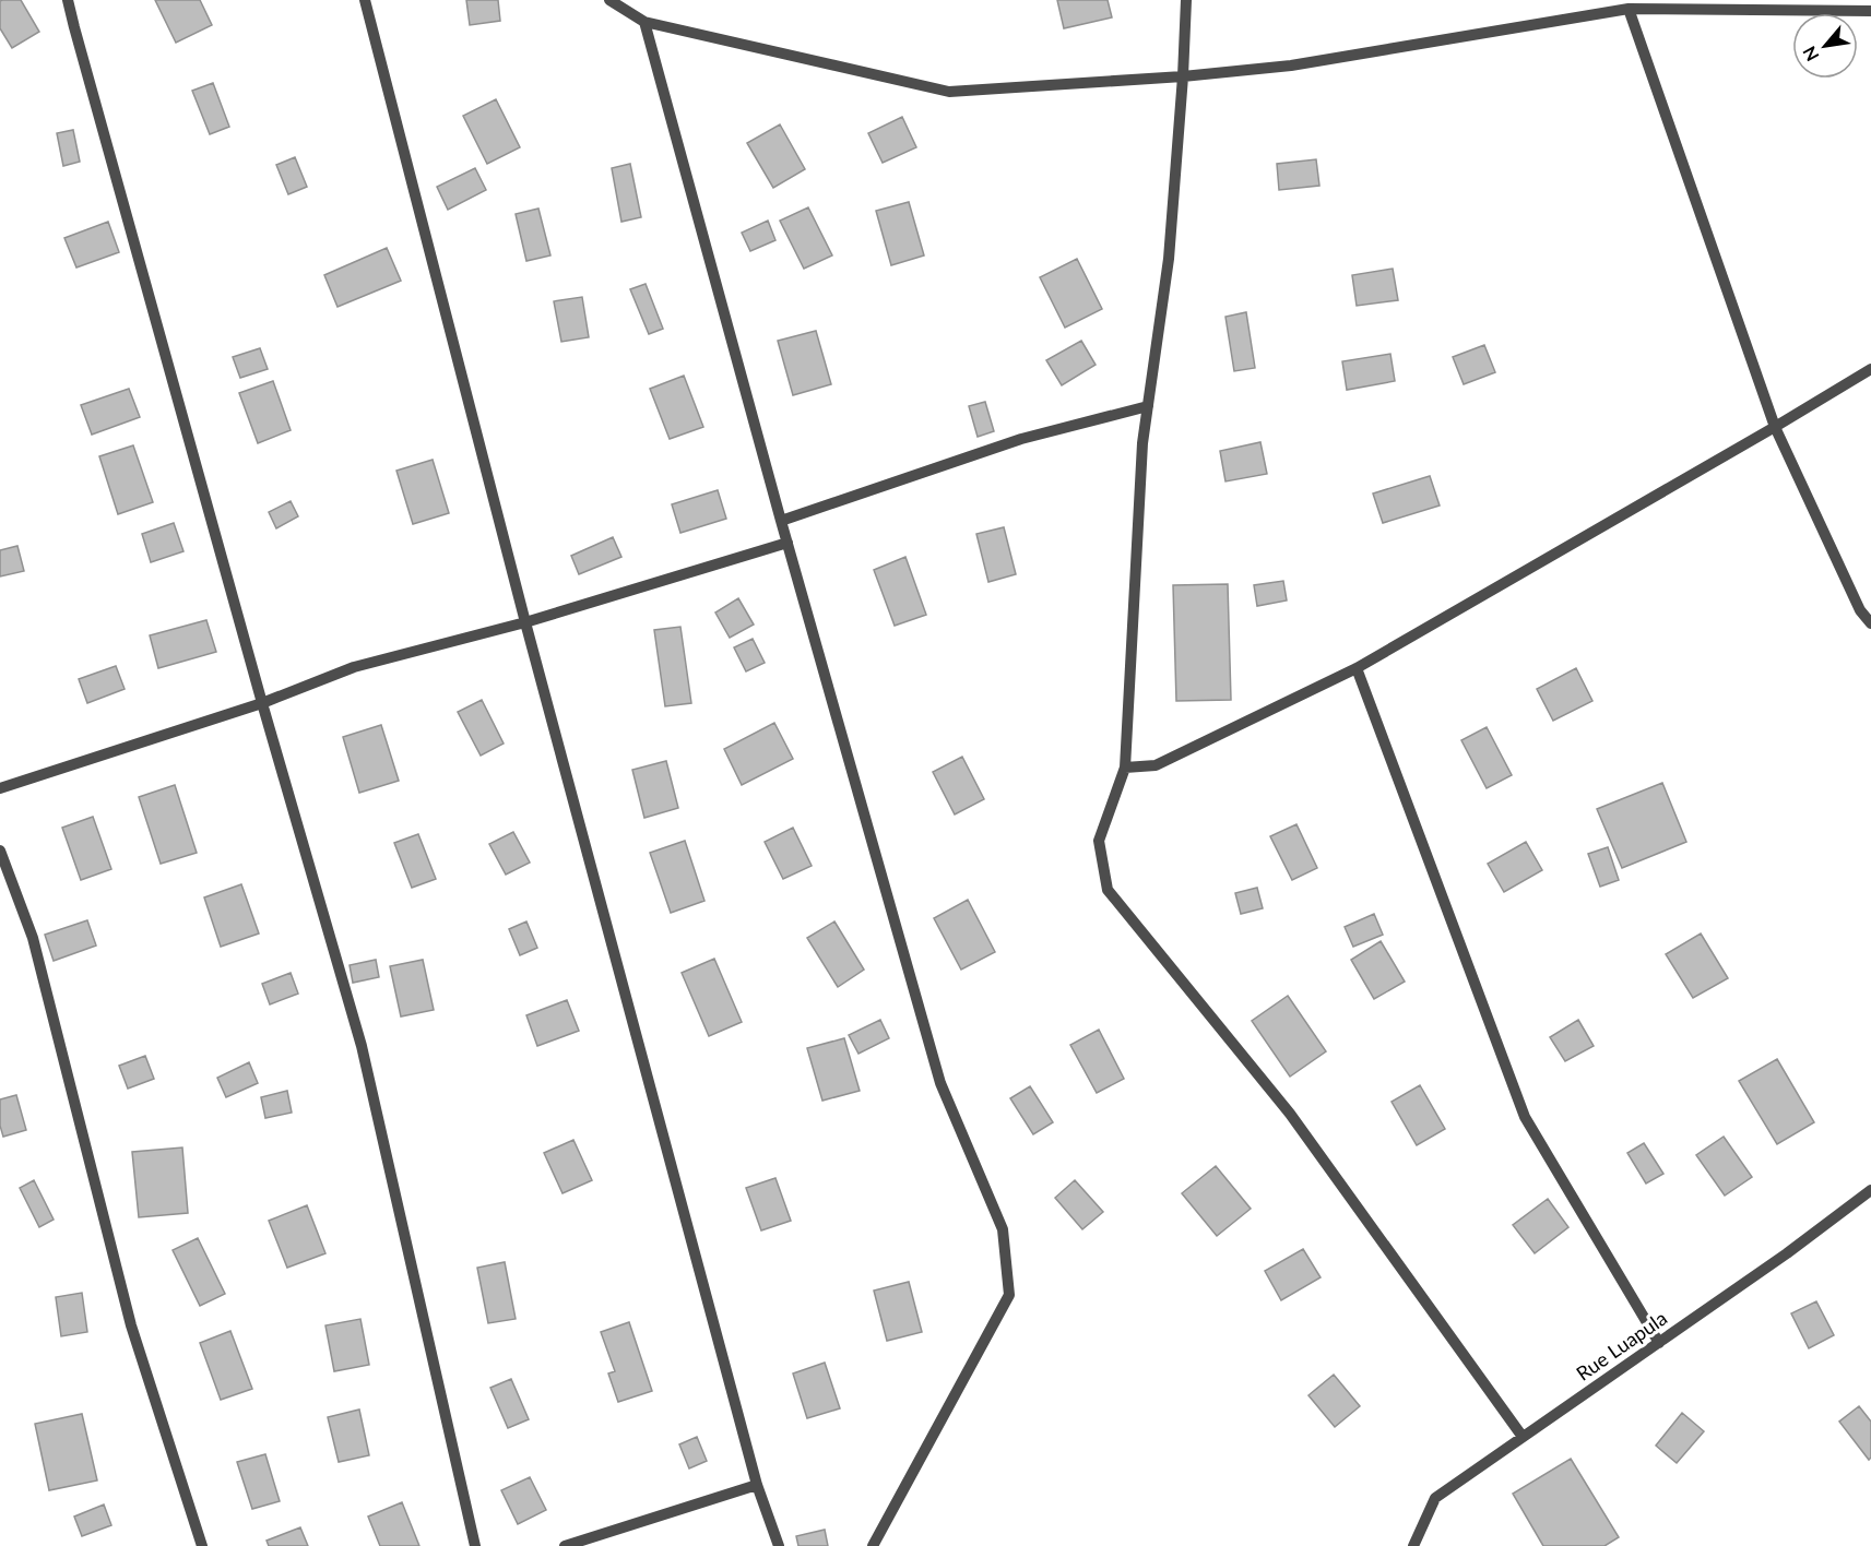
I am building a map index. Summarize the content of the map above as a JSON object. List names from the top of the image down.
{
  "streets": {
    "street": ["Rue Luapula"]
  },
  "north": "bottom left"
}
